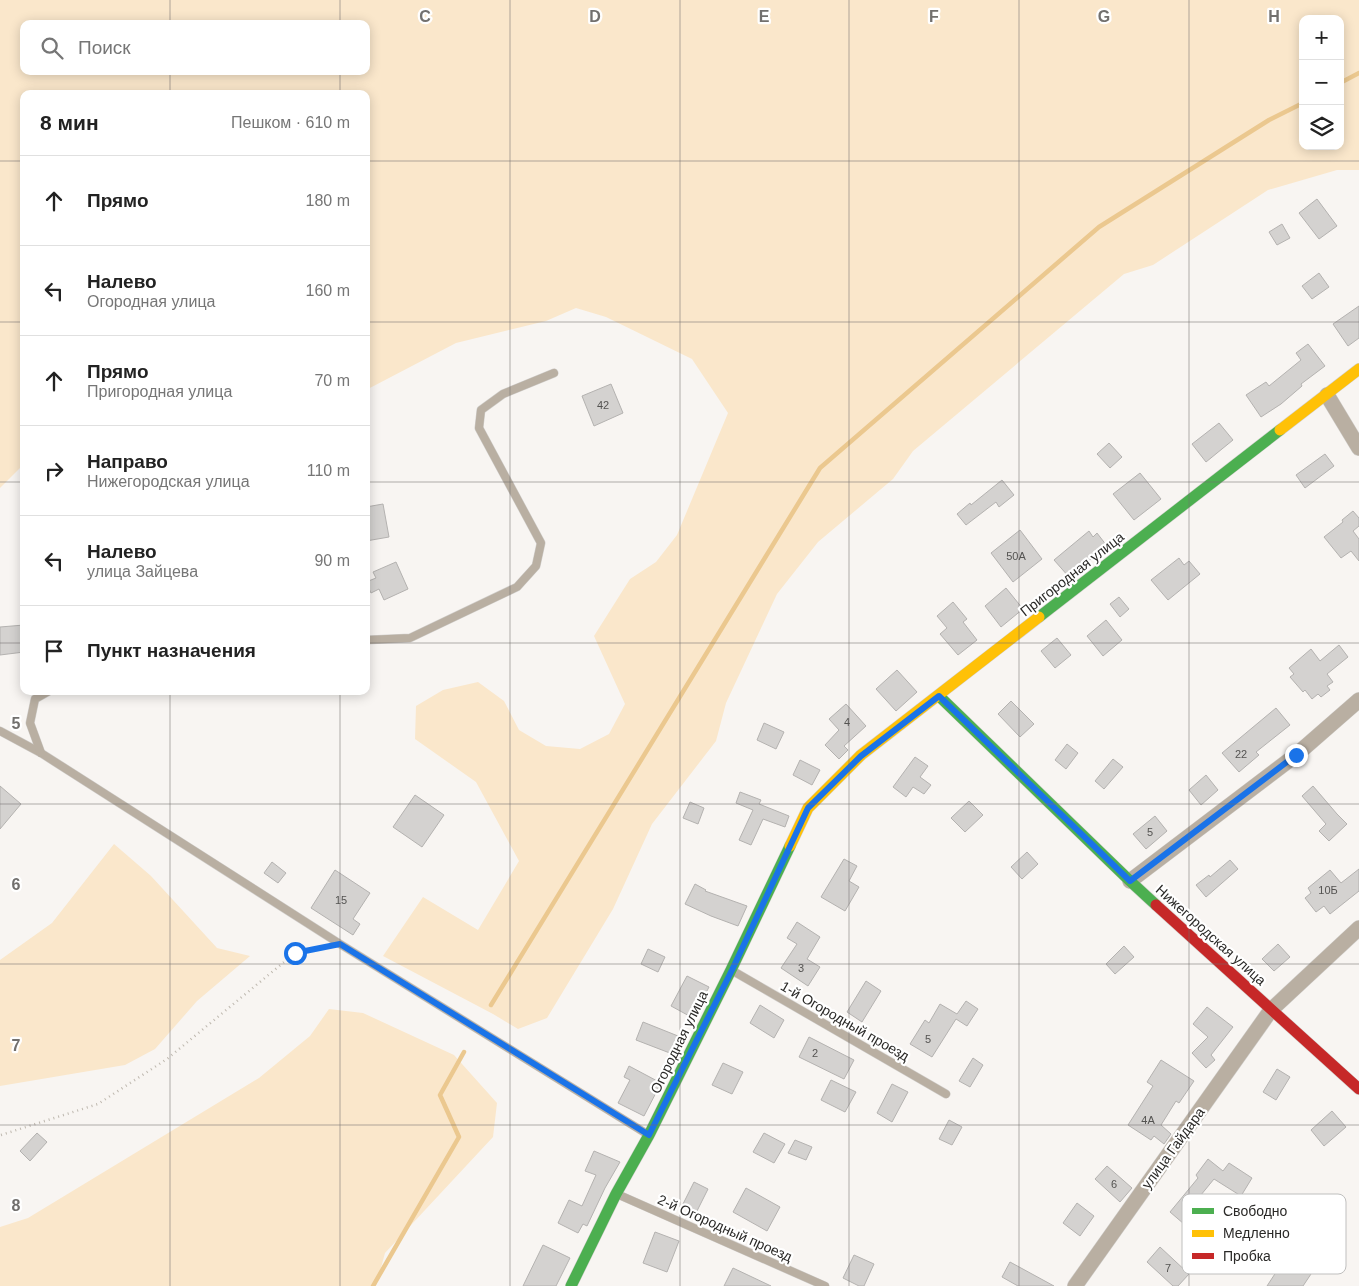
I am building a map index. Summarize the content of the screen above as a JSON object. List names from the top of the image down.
{
  "streets": {
    "street": [
      "Пригородная улица",
      "Нижегородская улица",
      "Огородная улица",
      "улица Гайдара"
    ],
    "lane": ["1-й Огородный проезд", "2-й Огородный проезд"]
  },
  "crossings": [
    ["Пригородная улица", "Нижегородская улица"],
    ["Пригородная улица", "Огородная улица"],
    ["Нижегородская улица", "улица Гайдара"],
    ["1-й Огородный проезд", "Огородная улица"],
    ["Огородная улица", "2-й Огородный проезд"]
  ],
  "house_numbers": [
    "42",
    "50А",
    "4",
    "22",
    "5",
    "10Б",
    "15",
    "3",
    "5",
    "2",
    "4А",
    "6",
    "7"
  ],
  "legend": ["Свободно", "Медленно", "Пробка"],
  "page": {
    "map_buttons": ["+", "−"],
    "search": "Поиск",
    "heading": ["8 мин", "Пешком · 610 m"],
    "list": [
      ["Прямо", "180 m"],
      ["Налево", "Огородная улица", "160 m"],
      ["Прямо", "Пригородная улица", "70 m"],
      ["Направо", "Нижегородская улица", "110 m"],
      ["Налево", "улица Зайцева", "90 m"],
      "Пункт назначения"
    ]
  },
  "grid": {
    "columns": [
      "C",
      "D",
      "E",
      "F",
      "G",
      "H"
    ],
    "rows": [
      "5",
      "6",
      "7",
      "8"
    ]
  }
}
